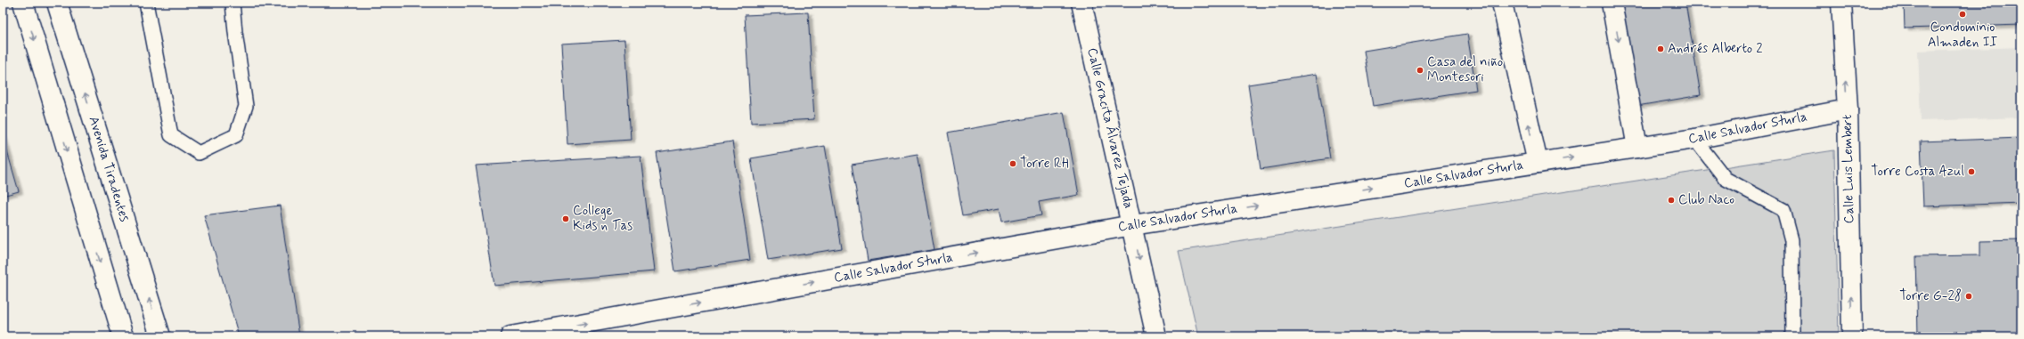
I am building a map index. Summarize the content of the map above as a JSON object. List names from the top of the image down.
{
  "streets": {
    "street": [
      "Calle Gracita Álvarez Tejada",
      "Calle Salvador Sturla",
      "Avenida Tiradentes",
      "Calle Luis Lembert"
    ]
  },
  "crossings": [
    ["Calle Gracita Álvarez Tejada", "Calle Salvador Sturla"],
    ["Calle Salvador Sturla", "Calle Luis Lembert"]
  ],
  "one_way": ["Calle Salvador Sturla", "Calle Luis Lembert"],
  "places": [
    "Condominio Almaden II",
    "Andrés Alberto 2",
    "Casa del niño Montesori",
    "Torre RH",
    "Torre Costa Azul",
    "Club Naco",
    "College Kids n Tas",
    "Torre G-28"
  ]
}
